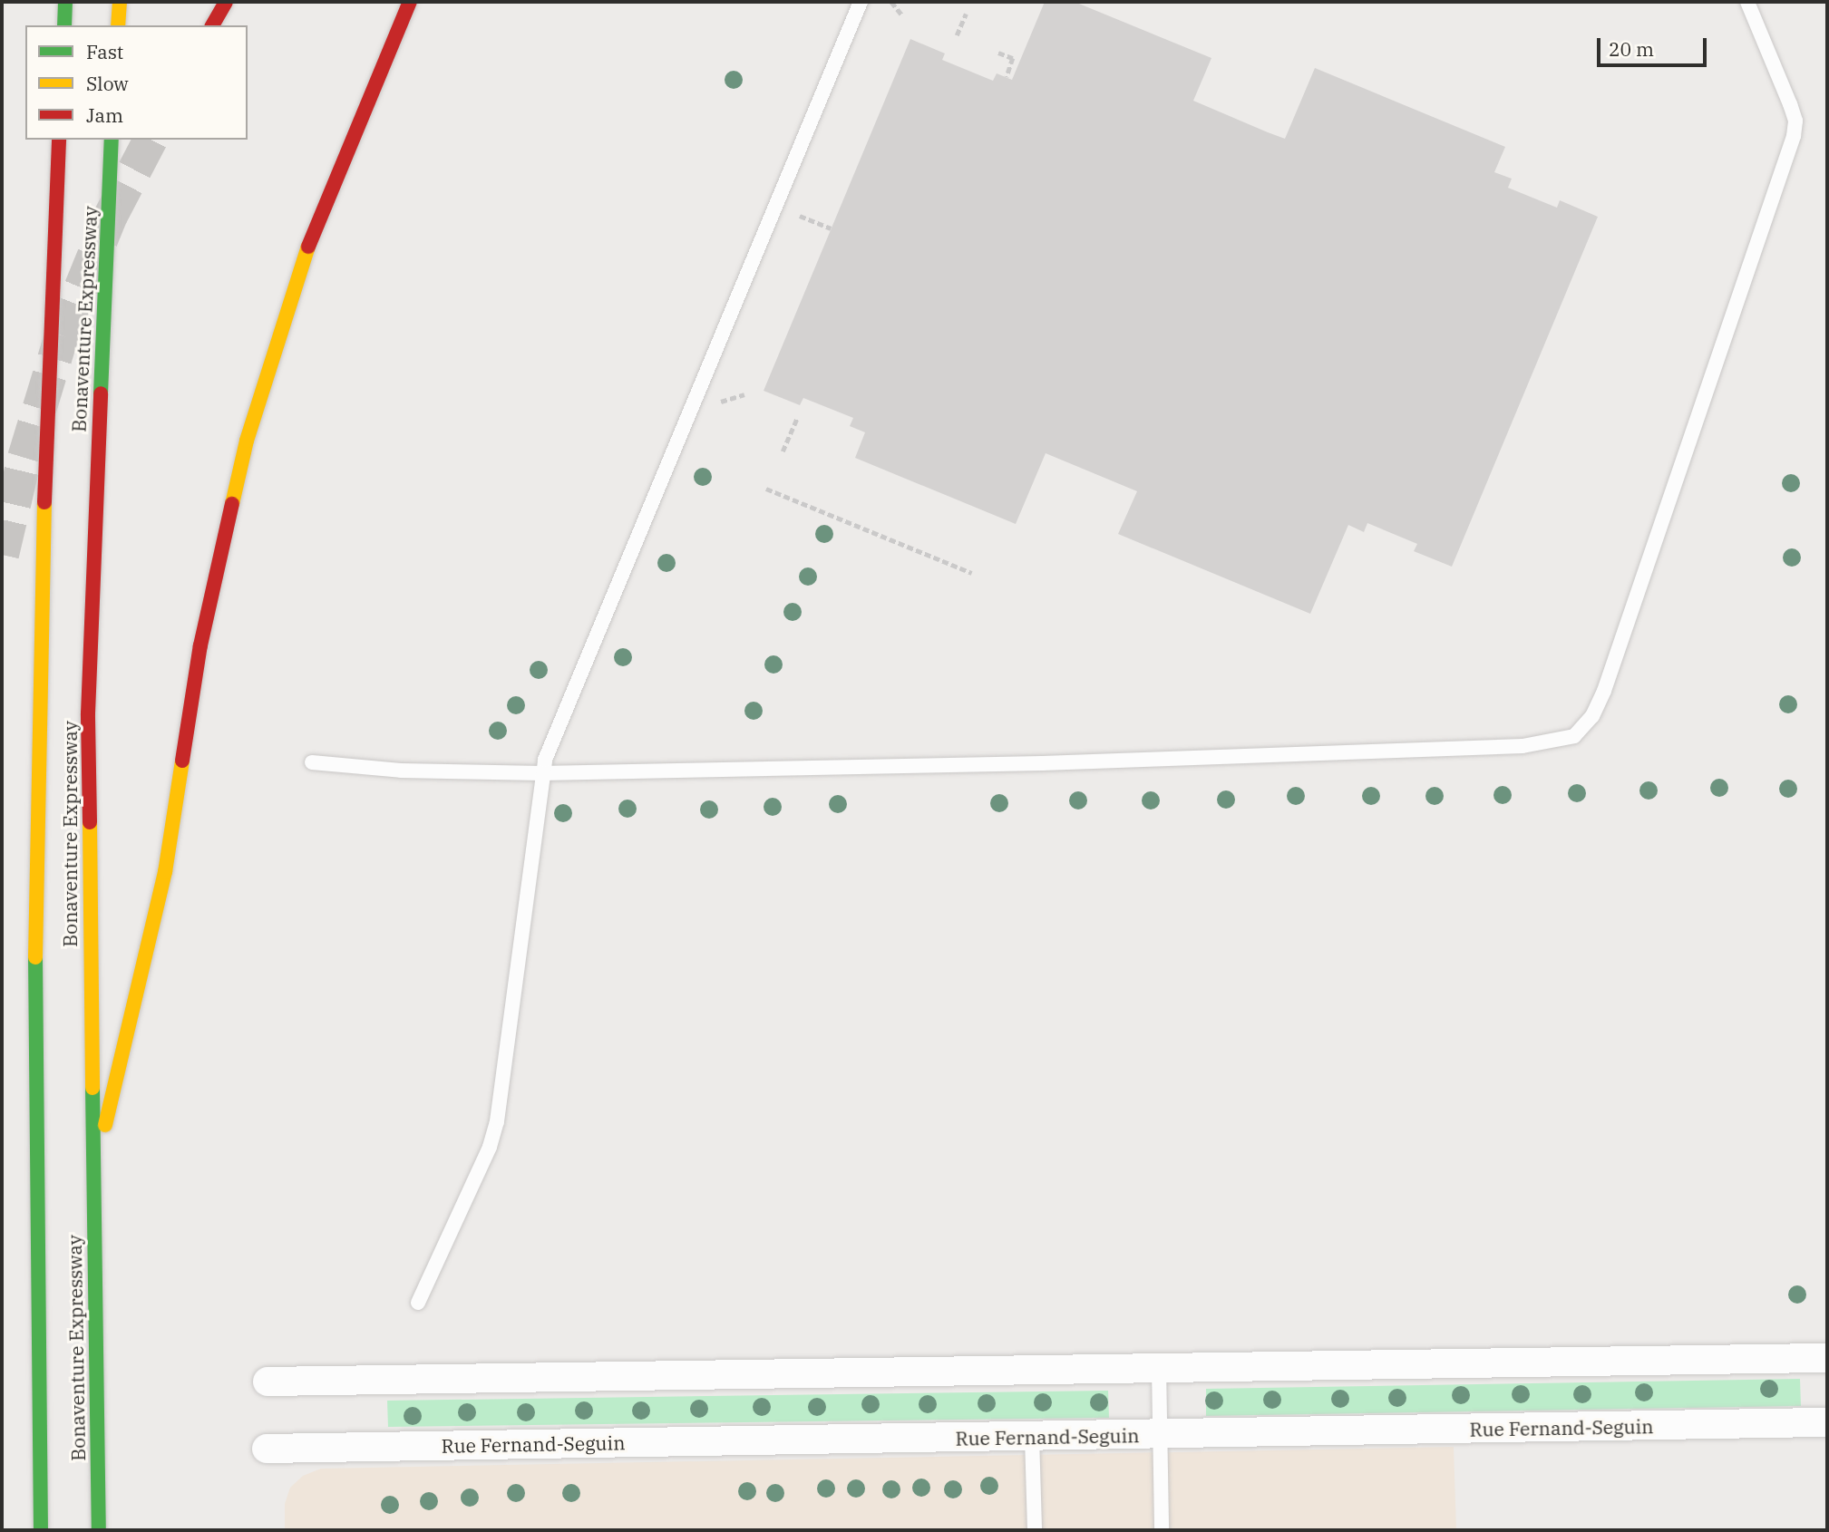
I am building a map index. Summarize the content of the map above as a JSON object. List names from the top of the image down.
{
  "streets": {
    "highway": ["Bonaventure Expressway"],
    "street": ["Rue Fernand-Seguin"]
  },
  "legend": ["Fast", "Slow", "Jam"],
  "scale_bar": "20 m"
}
